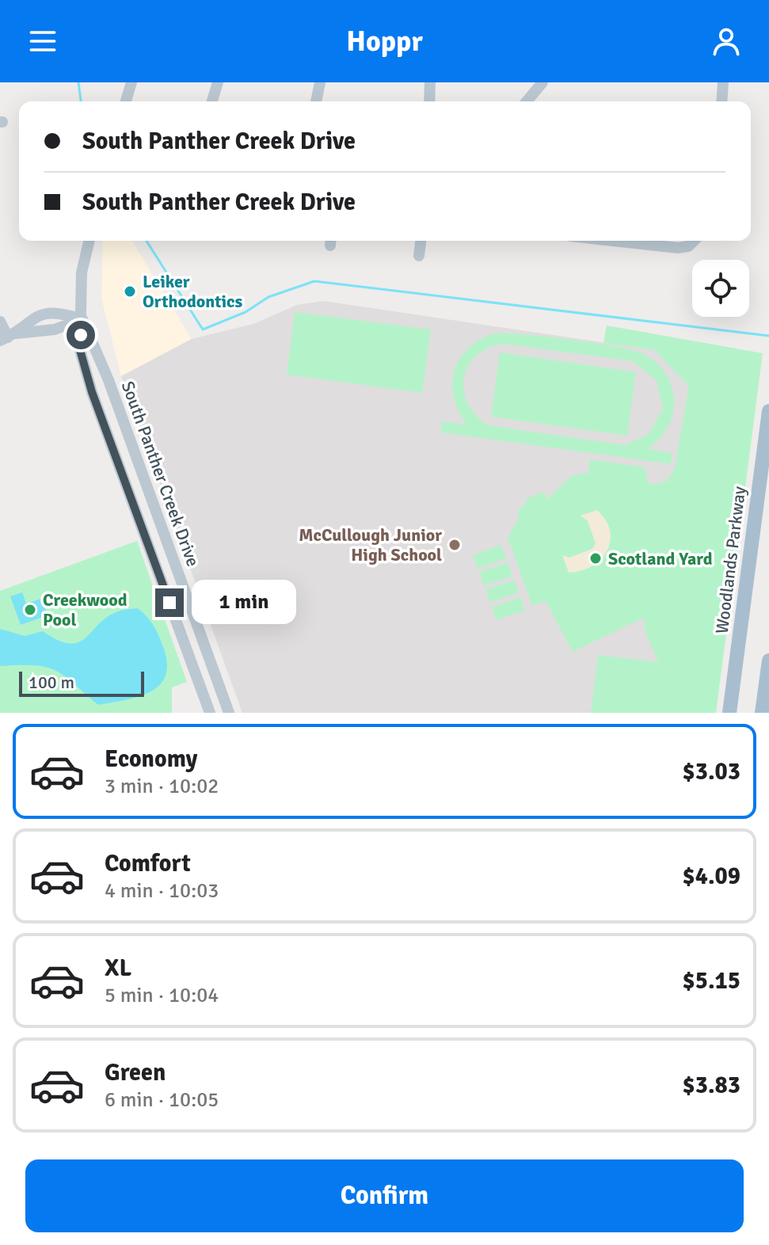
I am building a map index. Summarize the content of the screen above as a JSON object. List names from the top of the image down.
{
  "streets": {
    "main road": ["Woodlands Parkway"],
    "street": ["South Panther Creek Drive"]
  },
  "places": [
    "Leiker Orthodontics",
    "McCullough Junior High School",
    "Scotland Yard",
    "Creekwood Pool"
  ],
  "scale_bar": "100 m",
  "page": {
    "header": "Hoppr",
    "banner": ["South Panther Creek Drive", "South Panther Creek Drive"],
    "bubble": "1 min",
    "scale": "100 m",
    "list": [
      {
        "name": "Economy",
        "note": "3 min · 10:02",
        "value": "$3.03"
      },
      {
        "name": "Comfort",
        "note": "4 min · 10:03",
        "value": "$4.09"
      },
      {
        "name": "XL",
        "note": "5 min · 10:04",
        "value": "$5.15"
      },
      {
        "name": "Green",
        "note": "6 min · 10:05",
        "value": "$3.83"
      }
    ],
    "buttons": "Confirm"
  }
}
